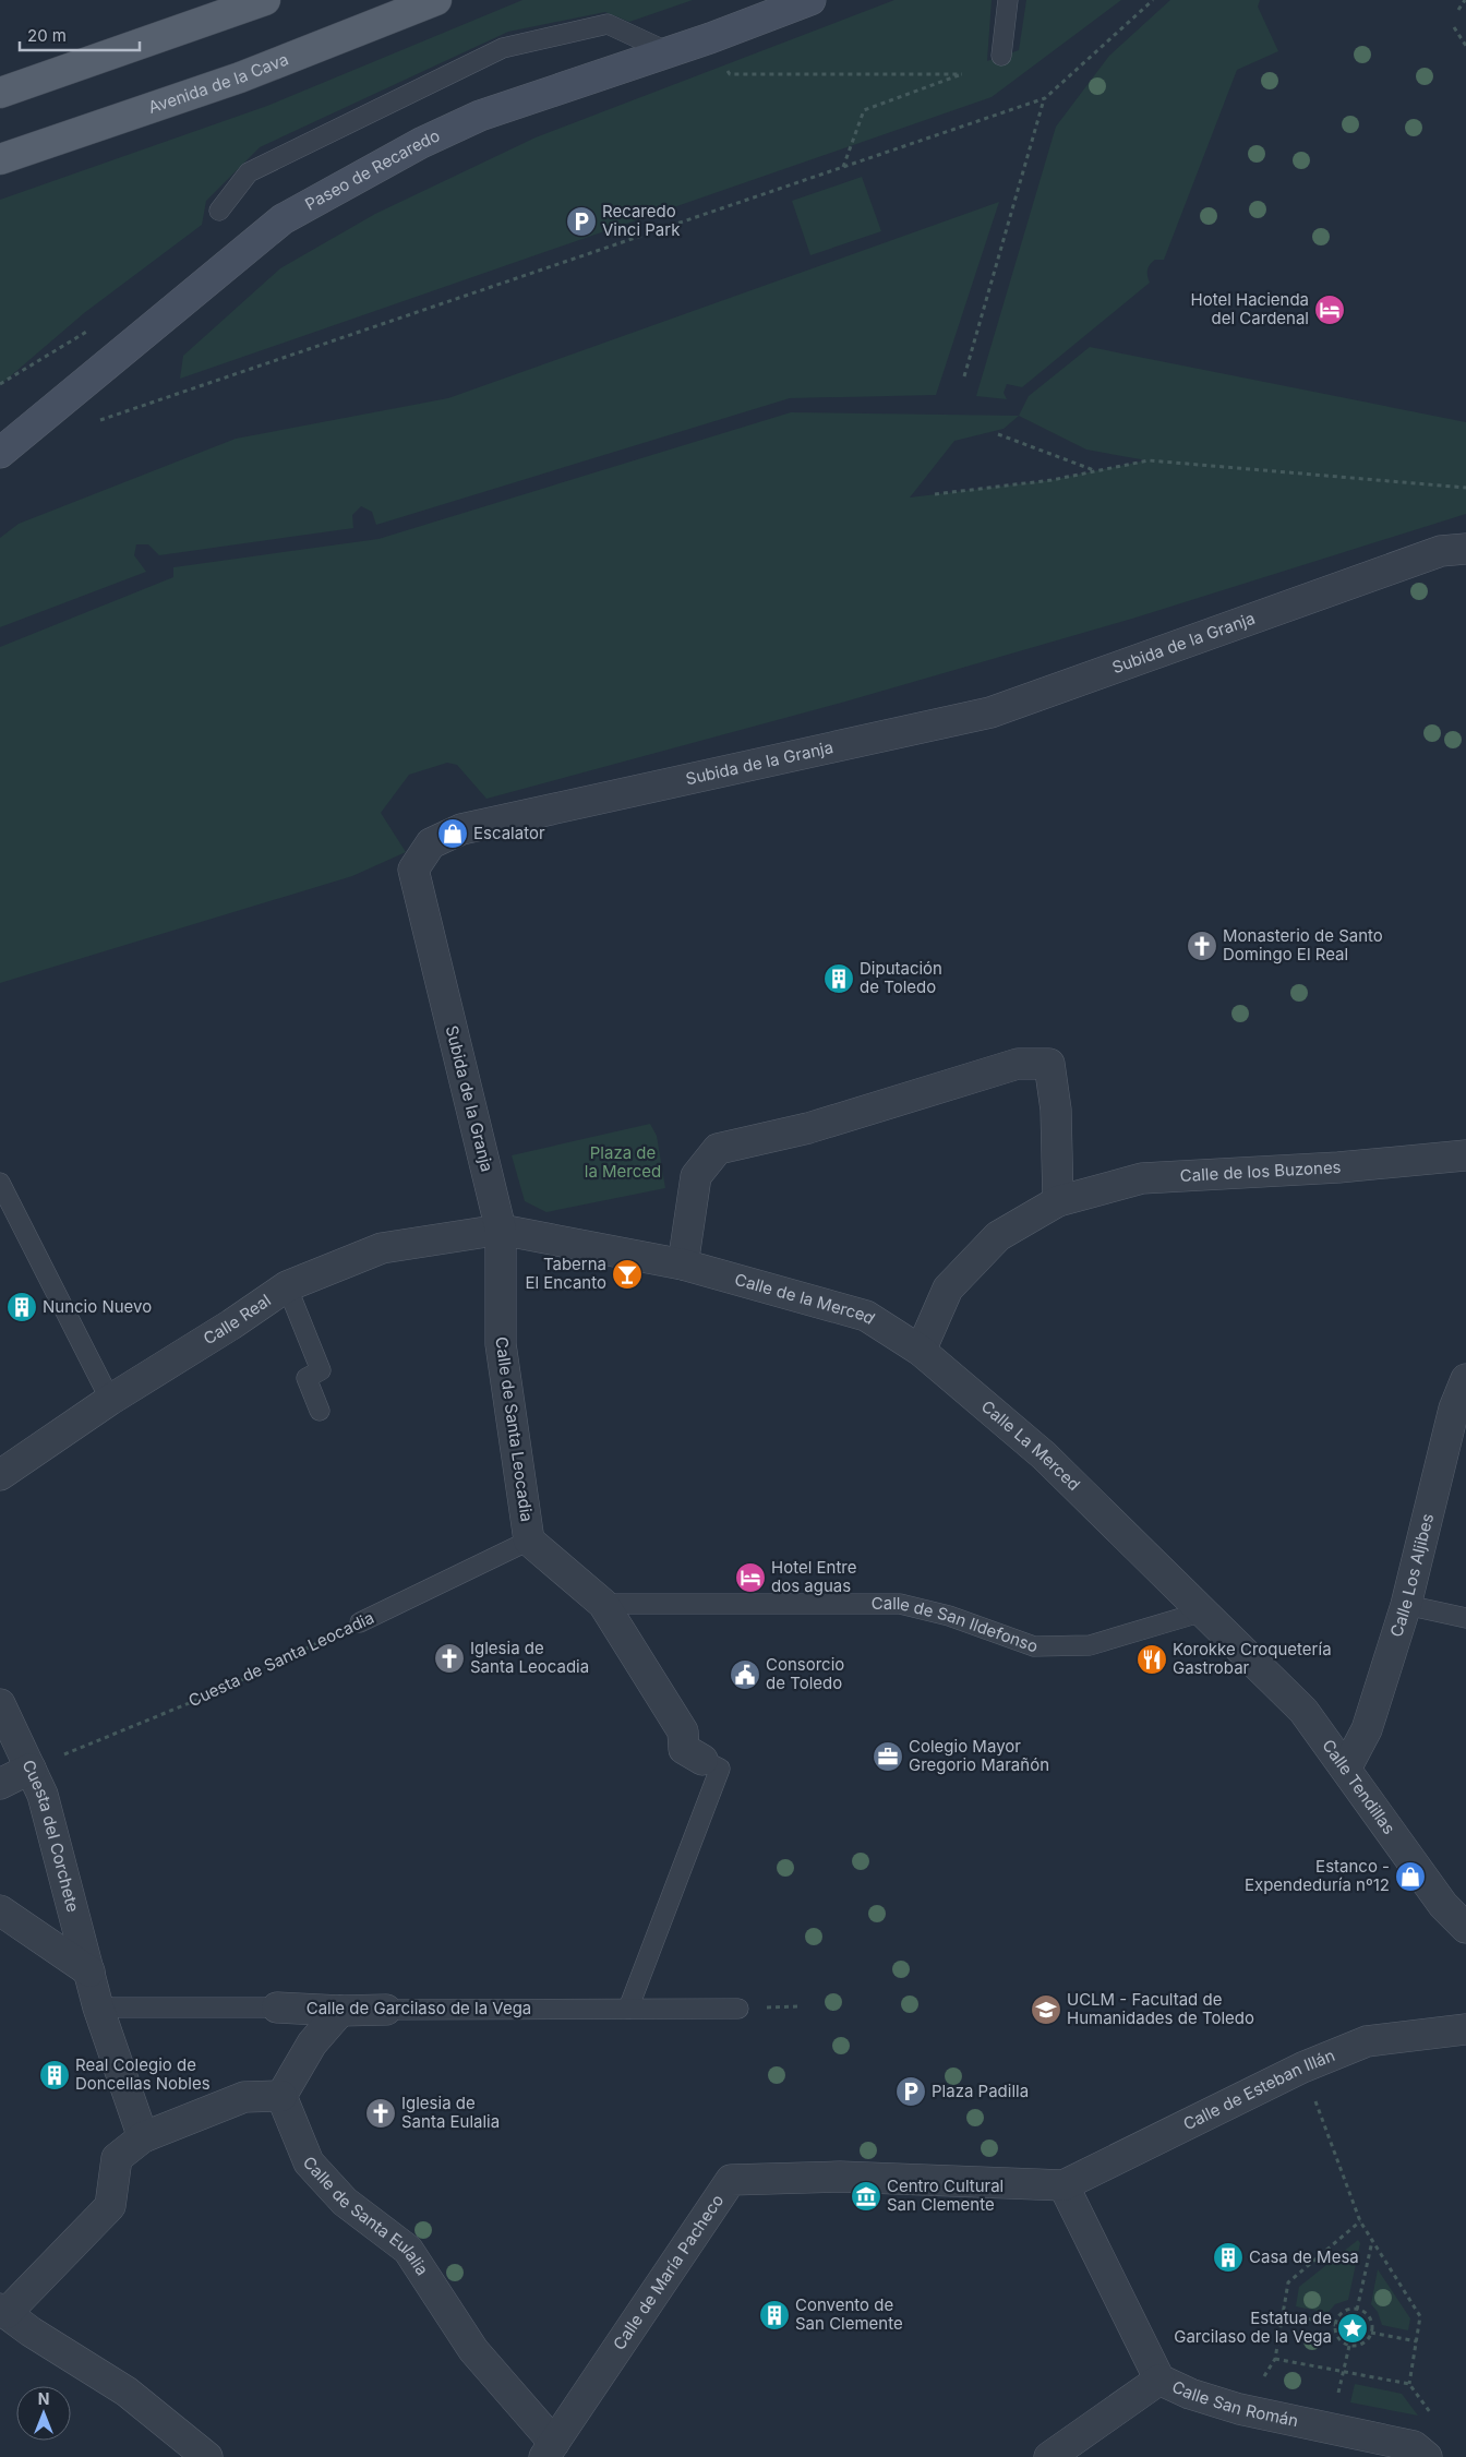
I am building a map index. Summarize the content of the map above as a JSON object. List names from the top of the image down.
{
  "streets": {
    "main road": ["Avenida de la Cava"],
    "street": [
      "Paseo de Recaredo",
      "Subida de la Granja",
      "Calle de los Buzones",
      "Calle de la Merced",
      "Calle Real",
      "Calle de Santa Leocadia",
      "Calle La Merced",
      "Calle Los Aljibes",
      "Calle Tendillas",
      "Cuesta del Corchete",
      "Calle de Garcilaso de la Vega",
      "Calle de Esteban Illán",
      "Calle de Santa Eulalia",
      "Calle de María Pacheco",
      "Calle San Román"
    ],
    "lane": ["Calle de San Ildefonso", "Cuesta de Santa Leocadia"]
  },
  "crossings": [
    ["Subida de la Granja", "Calle Real"],
    ["Subida de la Granja", "Calle de Santa Leocadia"],
    ["Calle de los Buzones", "Calle de la Merced"],
    ["Calle de los Buzones", "Calle La Merced"],
    ["Calle de la Merced", "Calle La Merced"],
    ["Calle Real", "Calle de Santa Leocadia"],
    ["Calle de Santa Leocadia", "Cuesta de Santa Leocadia"],
    ["Calle La Merced", "Calle de San Ildefonso"],
    ["Calle La Merced", "Calle Tendillas"],
    ["Calle Los Aljibes", "Calle Tendillas"],
    ["Calle de San Ildefonso", "Calle Tendillas"],
    ["Cuesta de Santa Leocadia", "Cuesta del Corchete"],
    ["Cuesta del Corchete", "Calle de Garcilaso de la Vega"],
    ["Calle de Esteban Illán", "Calle de María Pacheco"],
    ["Calle de Esteban Illán", "Calle San Román"],
    ["Calle de Santa Eulalia", "Calle de María Pacheco"],
    ["Calle de María Pacheco", "Calle San Román"]
  ],
  "parks": ["Plaza de la Merced"],
  "places": {
    "parking": ["Recaredo Vinci Park", "Plaza Padilla"],
    "hotel": ["Hotel Hacienda del Cardenal", "Hotel Entre dos aguas"],
    "shop": ["Escalator", "Estanco - Expendeduría nº12"],
    "church": ["Monasterio de Santo Domingo El Real", "Iglesia de Santa Leocadia", "Iglesia de Santa Eulalia"],
    "building": [
      "Diputación de Toledo",
      "Nuncio Nuevo",
      "Real Colegio de Doncellas Nobles",
      "Casa de Mesa",
      "Convento de San Clemente"
    ],
    "bar": ["Taberna El Encanto"],
    "restaurant": ["Korokke Croquetería Gastrobar"],
    "public building": ["Consorcio de Toledo"],
    "office": ["Colegio Mayor Gregorio Marañón"],
    "school or university": ["UCLM - Facultad de Humanidades de Toledo"],
    "museum": ["Centro Cultural San Clemente"],
    "place": ["Estatua de Garcilaso de la Vega"]
  },
  "scale_bar": "20 m",
  "north": "top"
}
